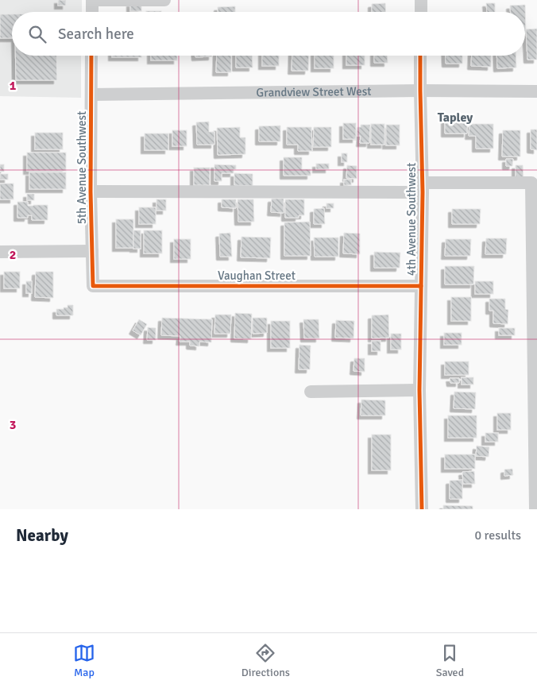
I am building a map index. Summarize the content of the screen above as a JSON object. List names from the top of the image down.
{
  "streets": {
    "street": [
      "Grandview Street West",
      "5th Avenue Southwest",
      "4th Avenue Southwest",
      "Vaughan Street"
    ]
  },
  "crossings": [
    ["Grandview Street West", "5th Avenue Southwest"],
    ["Grandview Street West", "4th Avenue Southwest"],
    ["5th Avenue Southwest", "Vaughan Street"],
    ["4th Avenue Southwest", "Vaughan Street"]
  ],
  "districts": ["Tapley"],
  "page": {
    "search": "Search here",
    "heading": ["Nearby", "0 results"],
    "nav": ["Map", "Directions", "Saved"]
  },
  "grid": {
    "rows": ["1", "2", "3"]
  }
}
